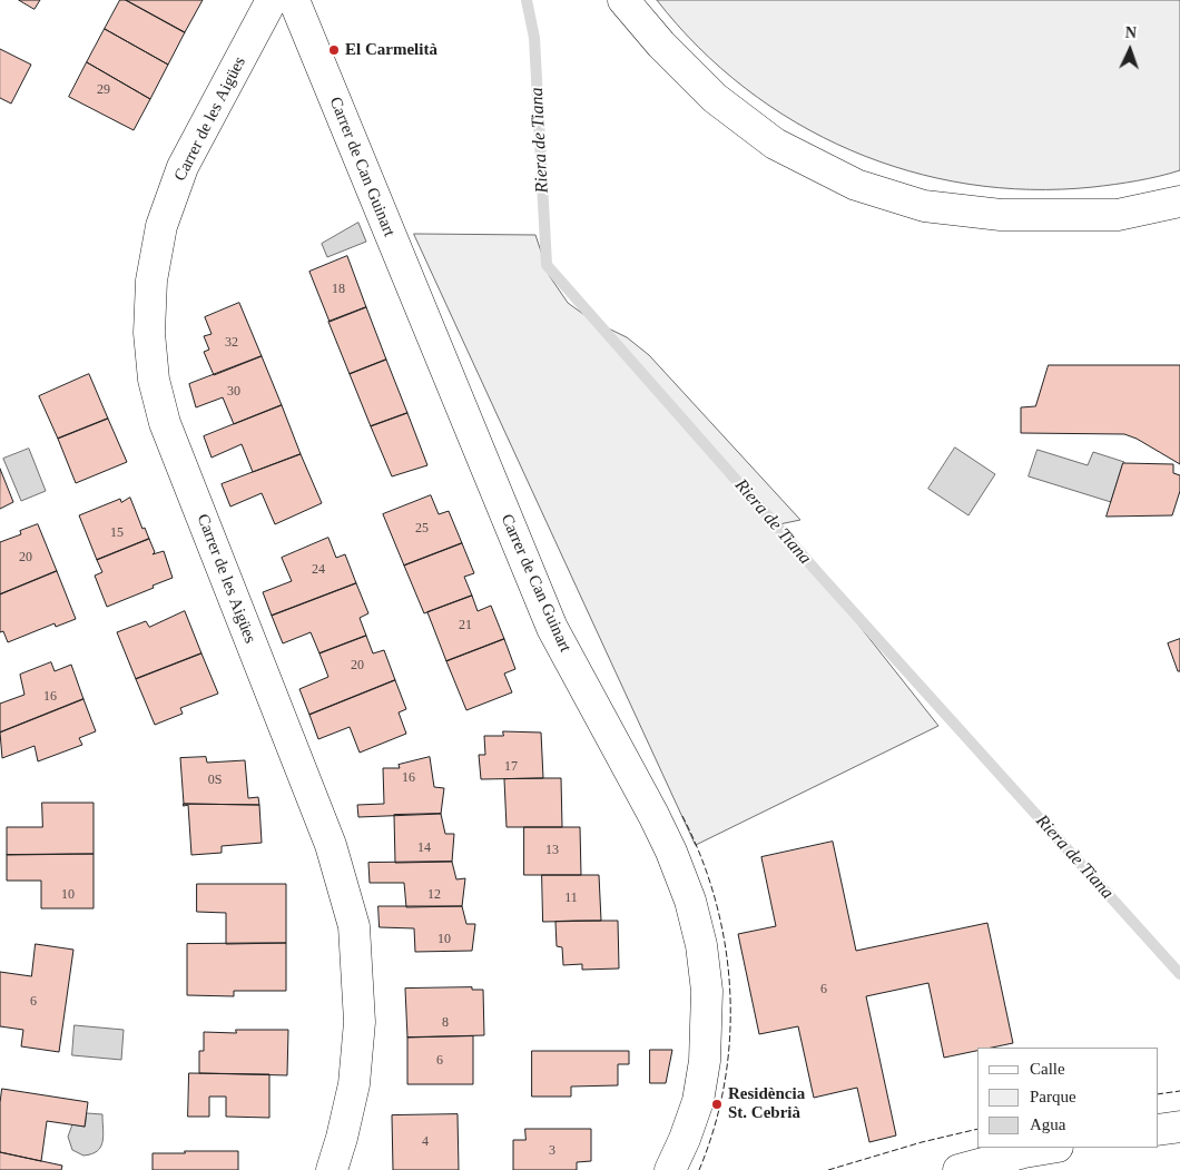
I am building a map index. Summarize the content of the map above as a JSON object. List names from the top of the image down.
{
  "streets": {
    "street": ["Carrer de les Aigües", "Carrer de Can Guinart"]
  },
  "water": ["Riera de Tiana"],
  "places": ["El Carmelità", "Residència St. Cebrià"],
  "house_numbers": [
    "29",
    "18",
    "32",
    "30",
    "25",
    "15",
    "20",
    "24",
    "21",
    "20",
    "16",
    "17",
    "16",
    "0S",
    "14",
    "13",
    "10",
    "12",
    "11",
    "10",
    "6",
    "6",
    "8",
    "6",
    "4",
    "3"
  ],
  "legend": ["Calle", "Parque", "Agua"],
  "north": "top"
}
